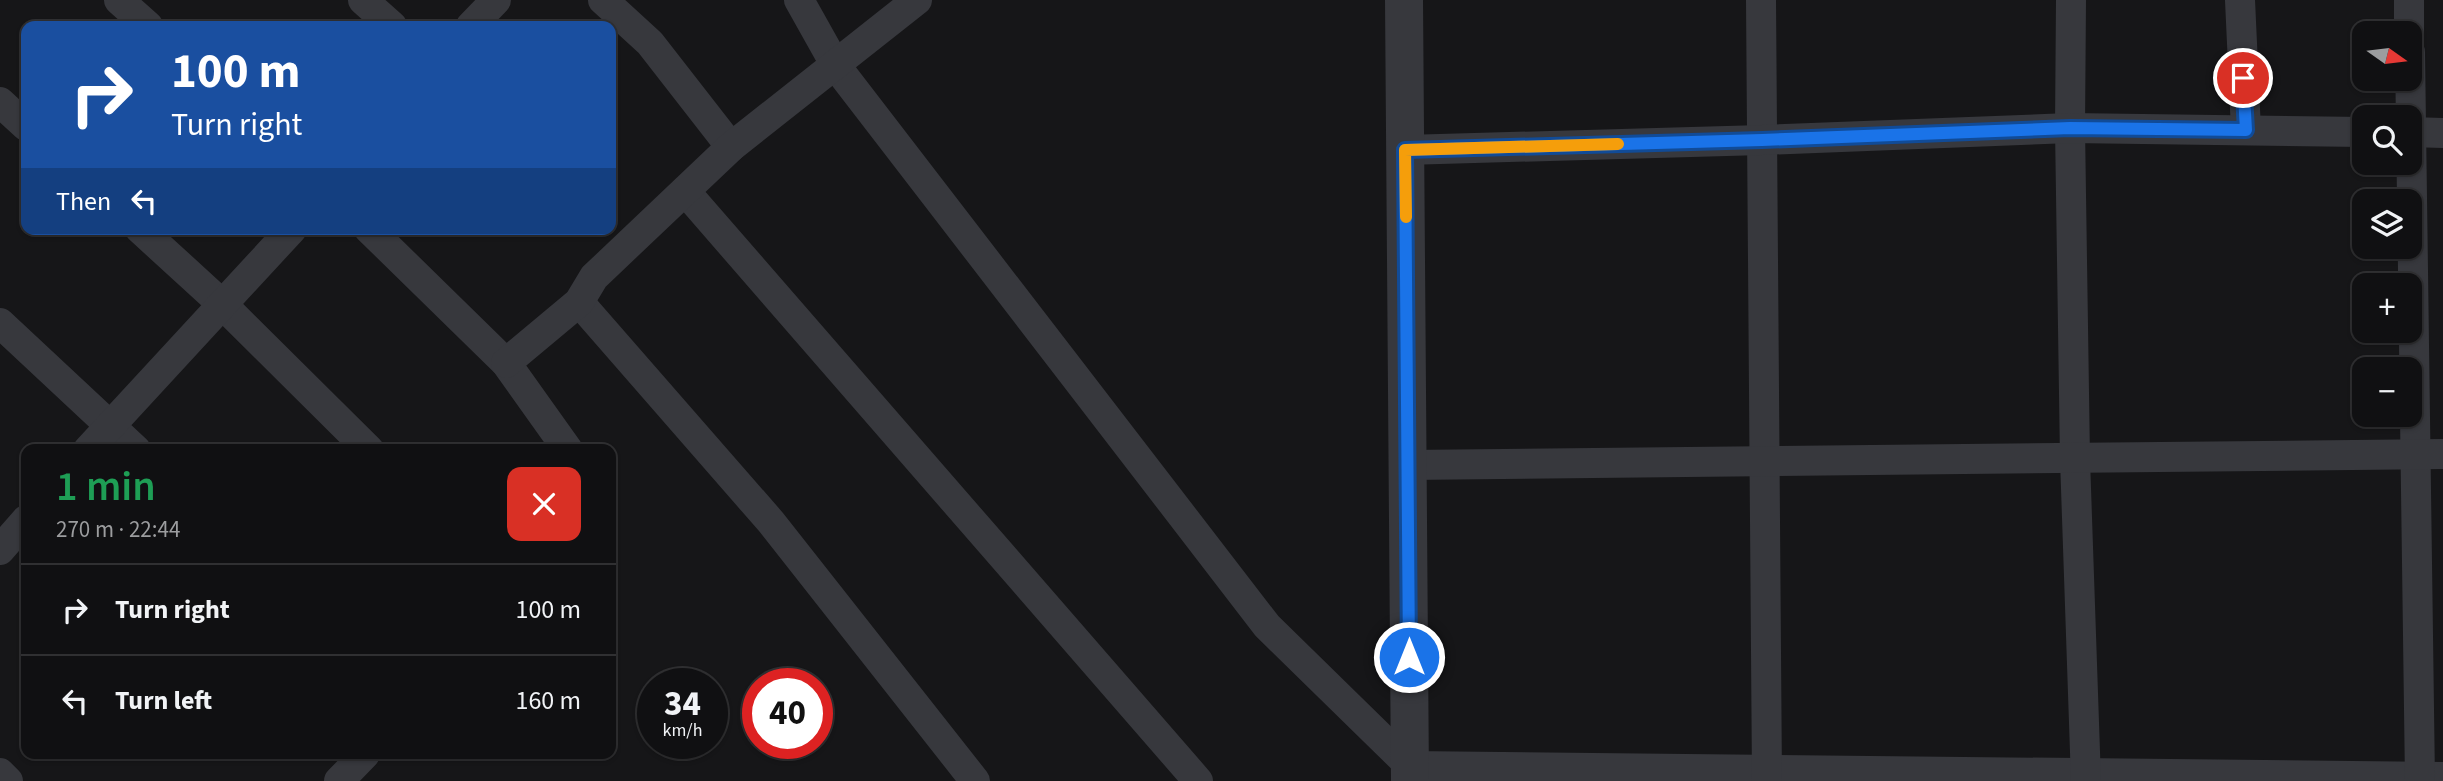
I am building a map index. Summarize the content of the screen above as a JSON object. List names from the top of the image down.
{
  "north": "right",
  "page": {
    "map_buttons": ["+", "−"],
    "turn": ["100 m", "Turn right"],
    "then": "Then",
    "heading": ["1 min", "270 m · 22:44"],
    "list": [
      {
        "name": "Turn right",
        "value": "100 m"
      },
      {
        "name": "Turn left",
        "value": "160 m"
      }
    ],
    "speed": "34 km/h",
    "limit": "40"
  }
}
